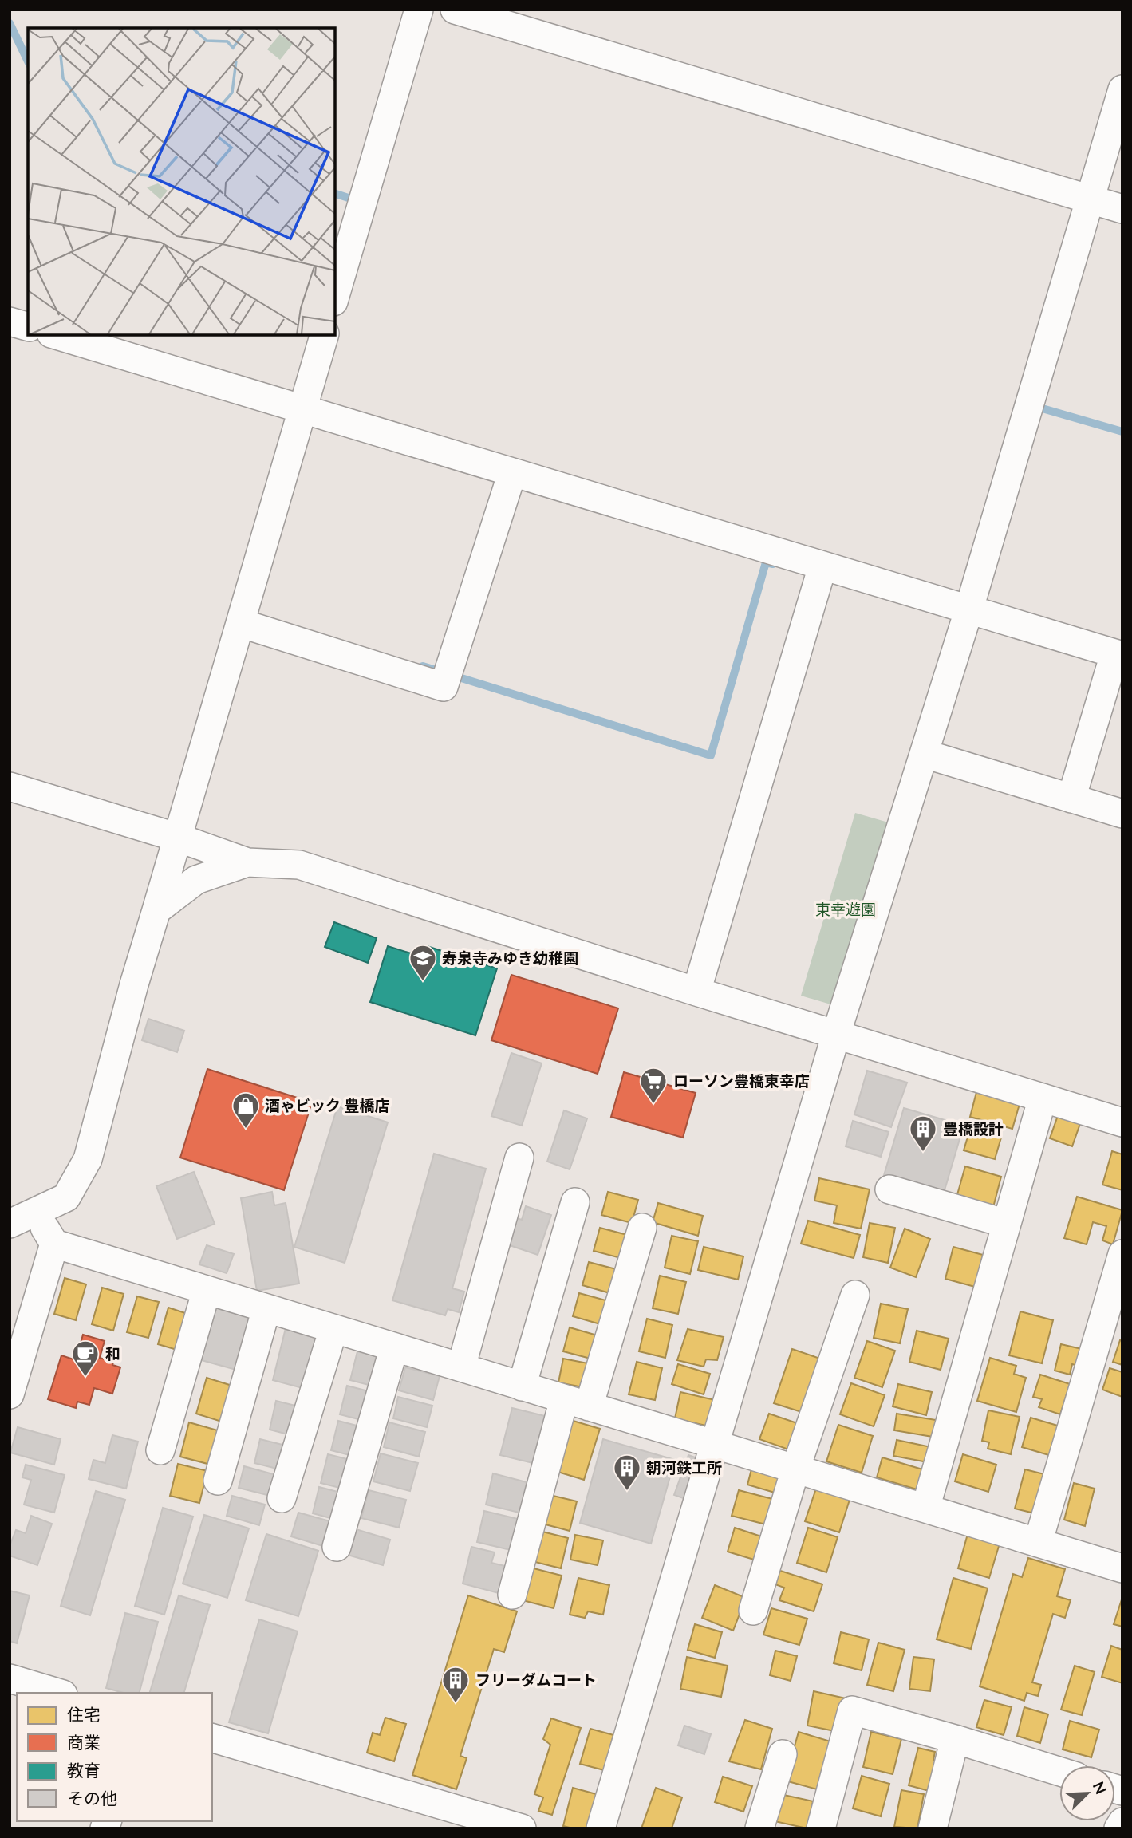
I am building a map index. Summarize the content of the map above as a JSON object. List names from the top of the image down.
{
  "parks": ["東幸遊園"],
  "places": {
    "school or university": ["寿泉寺みゆき幼稚園"],
    "supermarket": ["ローソン豊橋東幸店"],
    "shop": ["酒ゃビック 豊橋店"],
    "building": ["豊橋設計", "朝河鉄工所", "フリーダムコート"],
    "cafe": ["和"]
  },
  "legend": [
    "住宅",
    "商業",
    "教育",
    "その他"
  ],
  "north": "top right"
}
